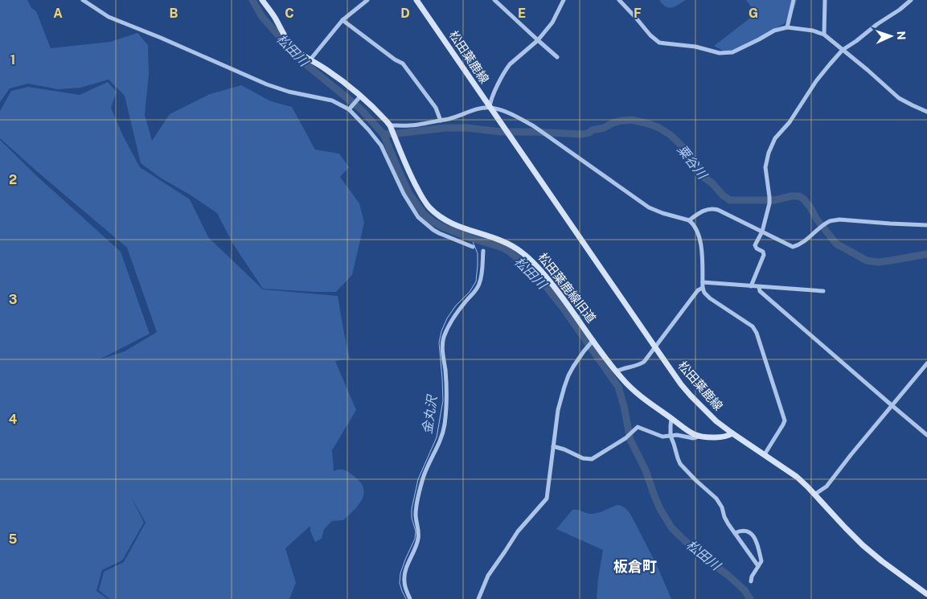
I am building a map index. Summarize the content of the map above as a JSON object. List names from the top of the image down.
{
  "streets": {
    "main road": ["松田葉鹿線", "松田葉鹿線旧道"]
  },
  "crossings": [
    ["松田葉鹿線", "松田葉鹿線旧道"]
  ],
  "districts": ["板倉町"],
  "water": ["松田川", "粟谷川", "金丸沢"],
  "north": "right",
  "grid": {
    "columns": [
      "A",
      "B",
      "C",
      "D",
      "E",
      "F",
      "G"
    ],
    "rows": [
      "1",
      "2",
      "3",
      "4",
      "5"
    ]
  }
}
